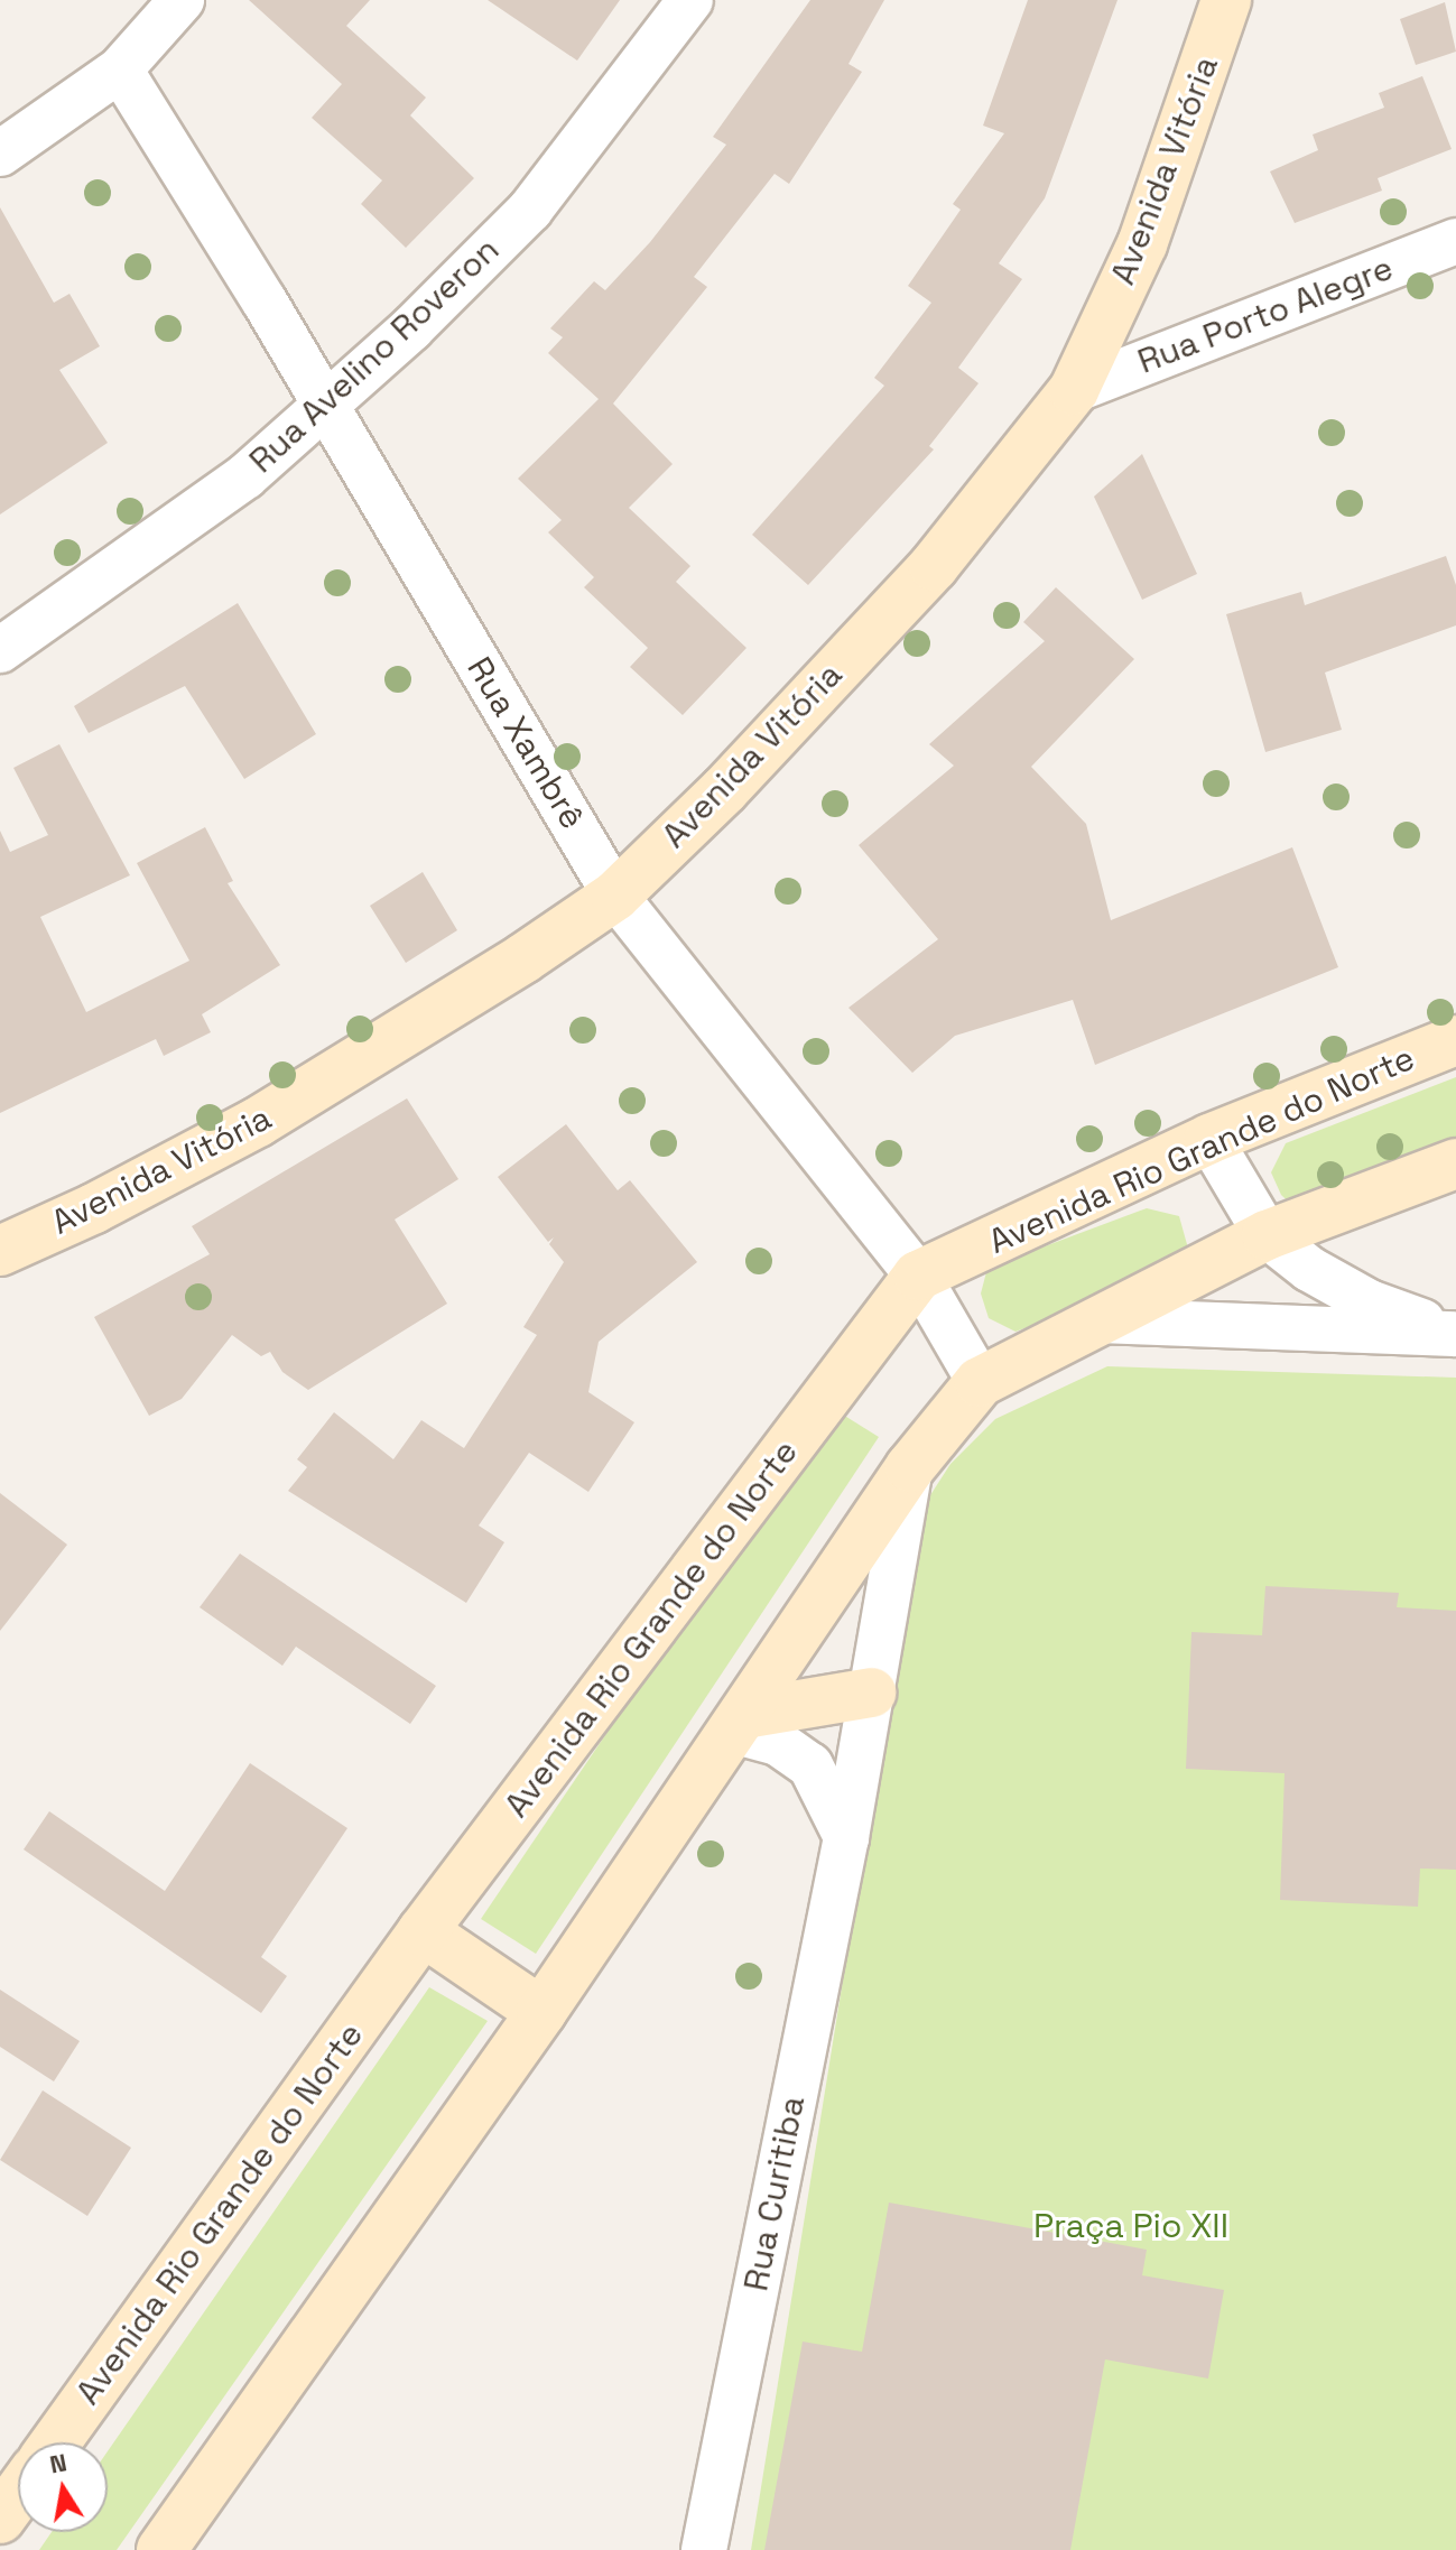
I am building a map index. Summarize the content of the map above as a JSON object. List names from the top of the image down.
{
  "streets": {
    "main road": ["Avenida Vitória", "Avenida Rio Grande do Norte"],
    "street": [
      "Rua Porto Alegre",
      "Rua Avelino Roveron",
      "Rua Xambrê",
      "Rua Curitiba"
    ]
  },
  "crossings": [
    ["Avenida Vitória", "Rua Porto Alegre"],
    ["Avenida Vitória", "Rua Xambrê"],
    ["Rua Avelino Roveron", "Rua Xambrê"],
    ["Rua Xambrê", "Avenida Rio Grande do Norte"]
  ],
  "parks": ["Praça Pio XII"],
  "north": "top"
}
